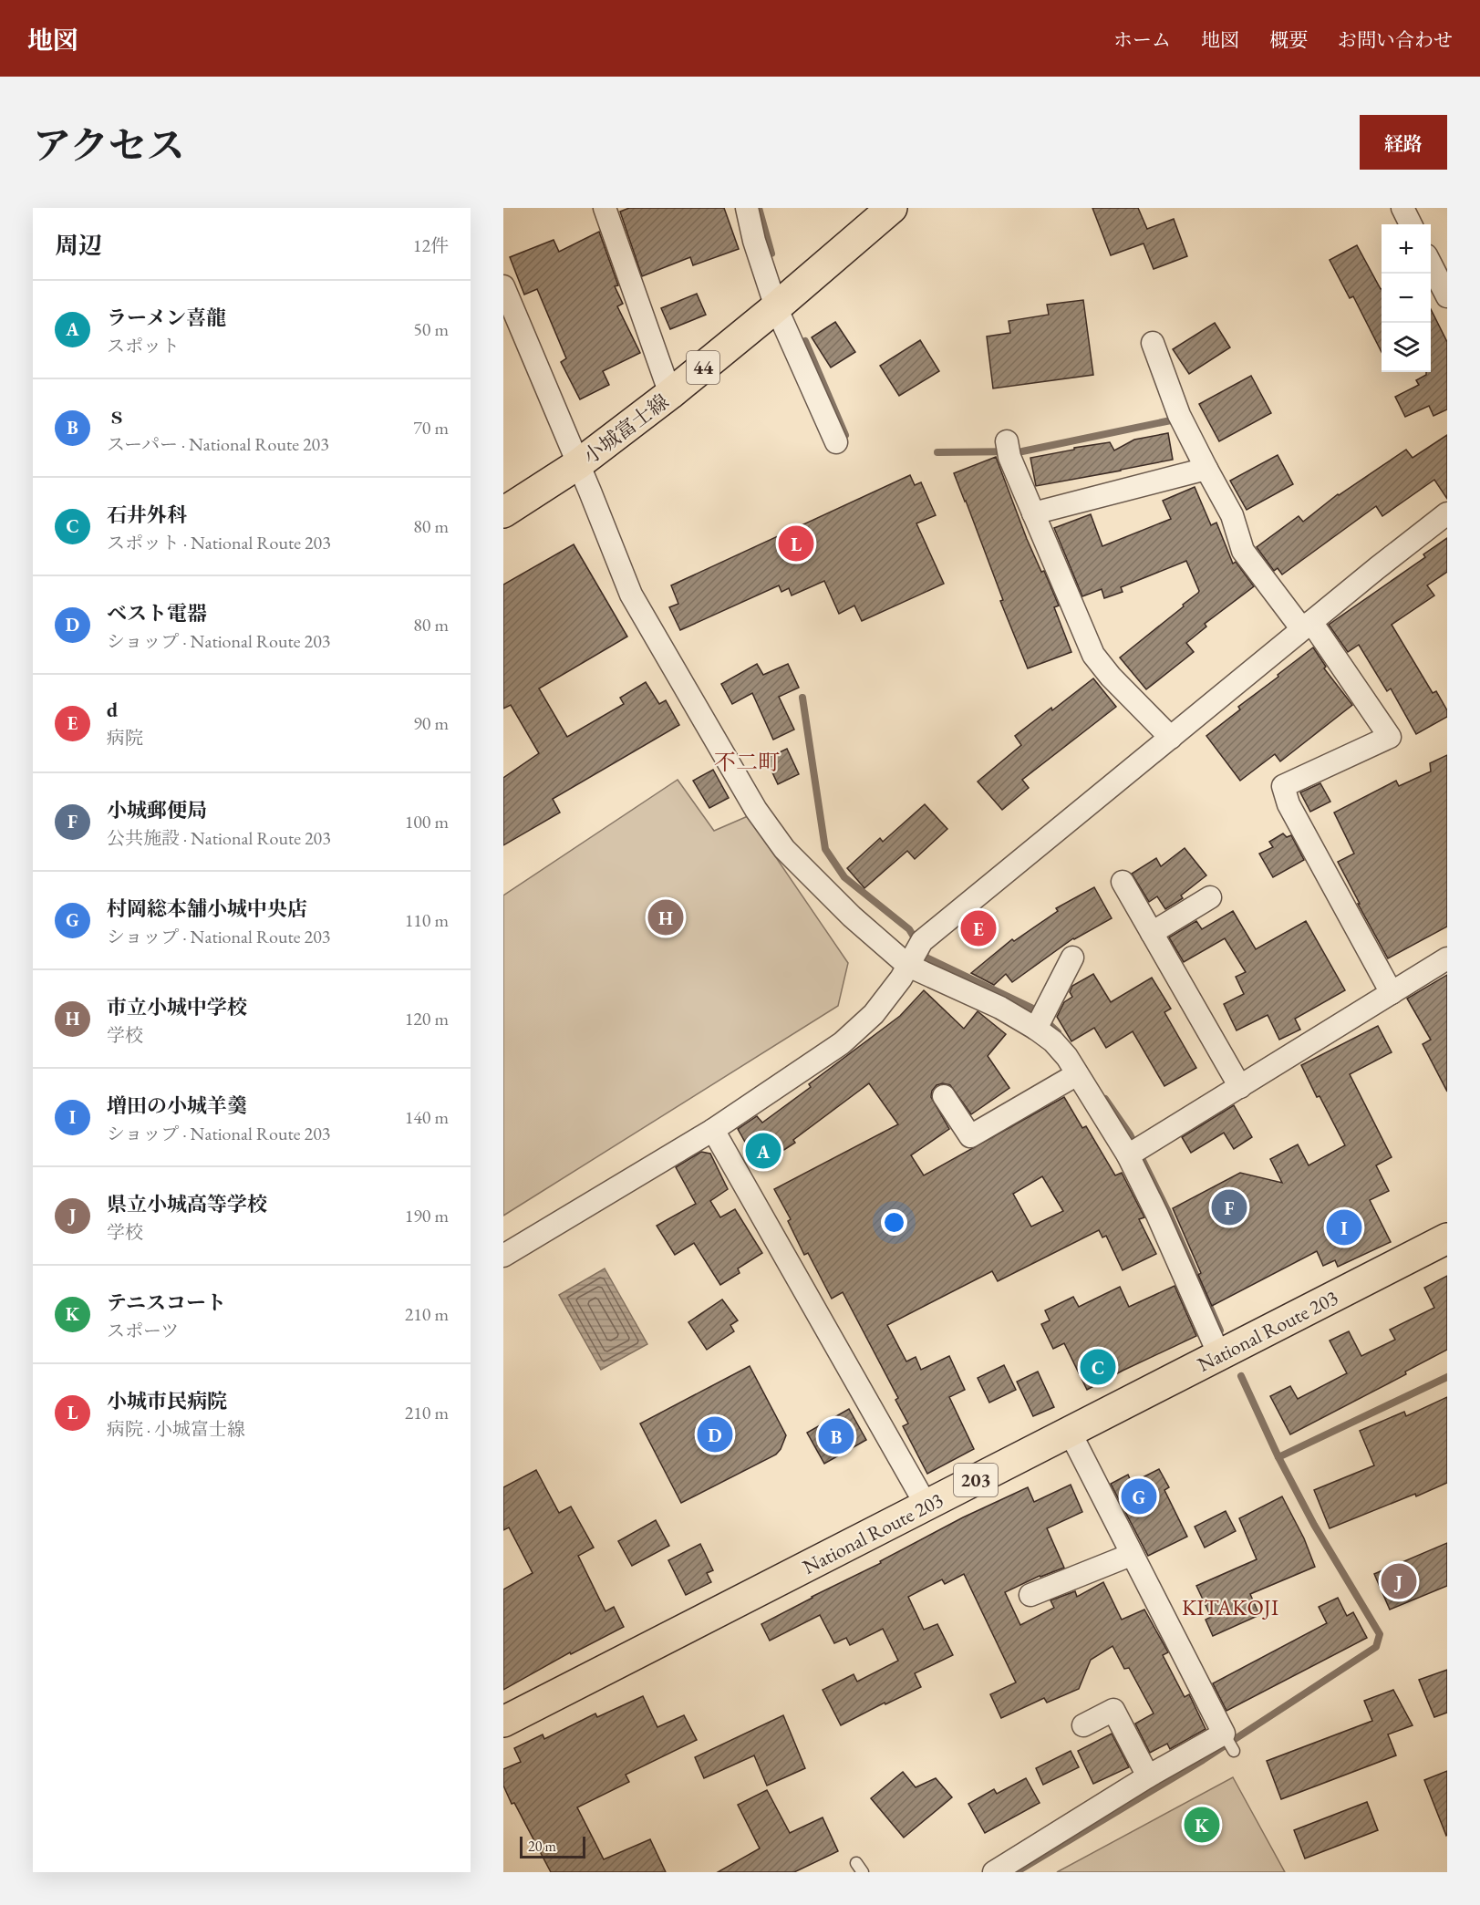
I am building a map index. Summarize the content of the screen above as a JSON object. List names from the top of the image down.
{
  "streets": {
    "main road": [
      "44",
      "小城富士線",
      "National Route 203",
      "203"
    ]
  },
  "districts": ["不二町", "KITAKOJI"],
  "scale_bar": "20 m",
  "page": {
    "header": "地図",
    "nav": [
      "ホーム",
      "地図",
      "概要",
      "お問い合わせ"
    ],
    "title": "アクセス",
    "buttons": "経路",
    "heading": ["周辺", "12件"],
    "map_buttons": ["+", "−"],
    "list": [
      {
        "mark": "A",
        "name": "ラーメン喜龍",
        "note": "スポット",
        "value": "50 m"
      },
      {
        "mark": "B",
        "name": "ｓ",
        "note": "スーパー · National Route 203",
        "value": "70 m"
      },
      {
        "mark": "C",
        "name": "石井外科",
        "note": "スポット · National Route 203",
        "value": "80 m"
      },
      {
        "mark": "D",
        "name": "ベスト電器",
        "note": "ショップ · National Route 203",
        "value": "80 m"
      },
      {
        "mark": "E",
        "name": "d",
        "note": "病院",
        "value": "90 m"
      },
      {
        "mark": "F",
        "name": "小城郵便局",
        "note": "公共施設 · National Route 203",
        "value": "100 m"
      },
      {
        "mark": "G",
        "name": "村岡総本舗小城中央店",
        "note": "ショップ · National Route 203",
        "value": "110 m"
      },
      {
        "mark": "H",
        "name": "市立小城中学校",
        "note": "学校",
        "value": "120 m"
      },
      {
        "mark": "I",
        "name": "増田の小城羊羹",
        "note": "ショップ · National Route 203",
        "value": "140 m"
      },
      {
        "mark": "J",
        "name": "県立小城高等学校",
        "note": "学校",
        "value": "190 m"
      },
      {
        "mark": "K",
        "name": "テニスコート",
        "note": "スポーツ",
        "value": "210 m"
      },
      {
        "mark": "L",
        "name": "小城市民病院",
        "note": "病院 · 小城富士線",
        "value": "210 m"
      }
    ],
    "pins": [
      "L",
      "H",
      "E",
      "A",
      "F",
      "I",
      "C",
      "D",
      "B",
      "G",
      "J",
      "K"
    ],
    "scale": "20 m"
  }
}
